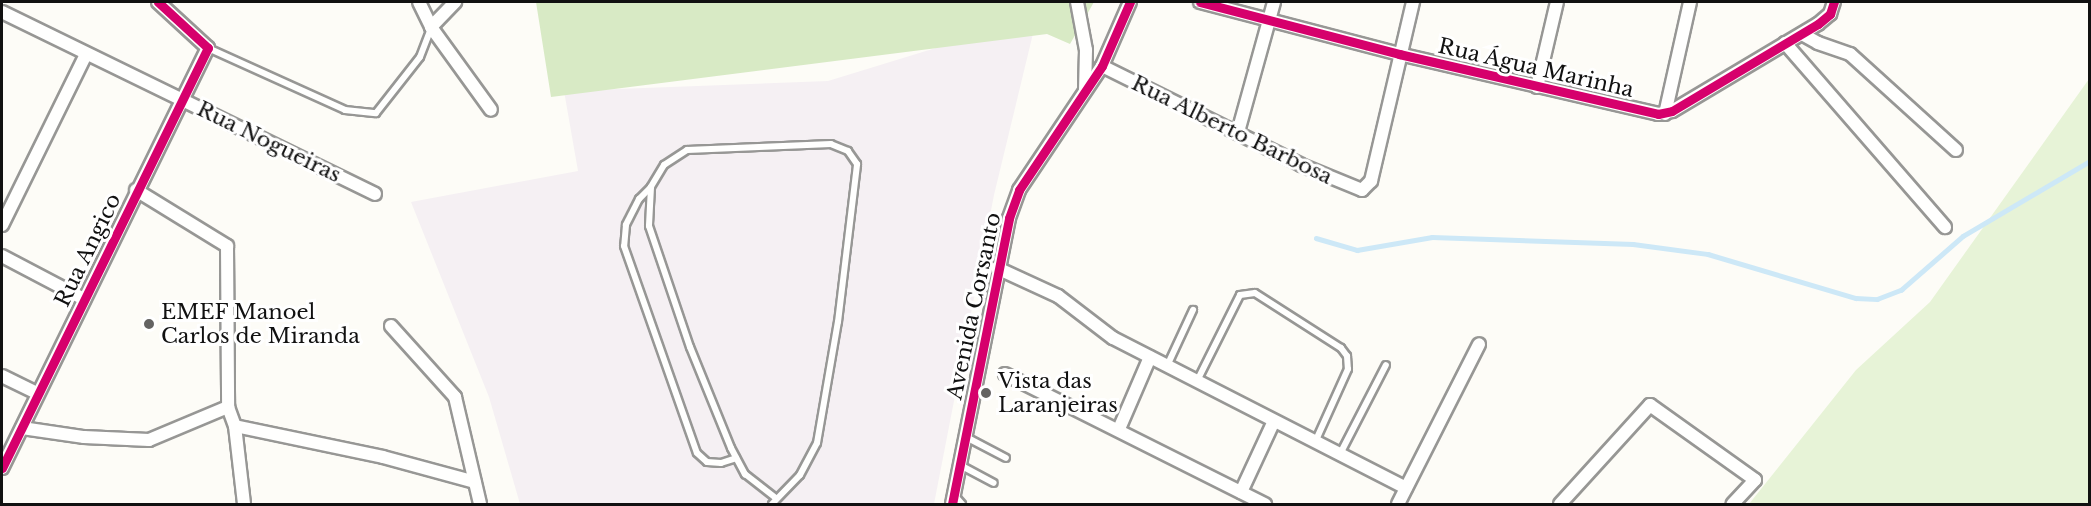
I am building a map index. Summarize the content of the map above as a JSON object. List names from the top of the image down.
{
  "streets": {
    "street": [
      "Rua Água Marinha",
      "Rua Alberto Barbosa",
      "Rua Nogueiras",
      "Rua Angico",
      "Avenida Corsanto"
    ]
  },
  "crossings": [
    ["Rua Água Marinha", "Rua Alberto Barbosa"],
    ["Rua Alberto Barbosa", "Avenida Corsanto"],
    ["Rua Nogueiras", "Rua Angico"]
  ],
  "places": ["EMEF Manoel Carlos de Miranda", "Vista das Laranjeiras"]
}
